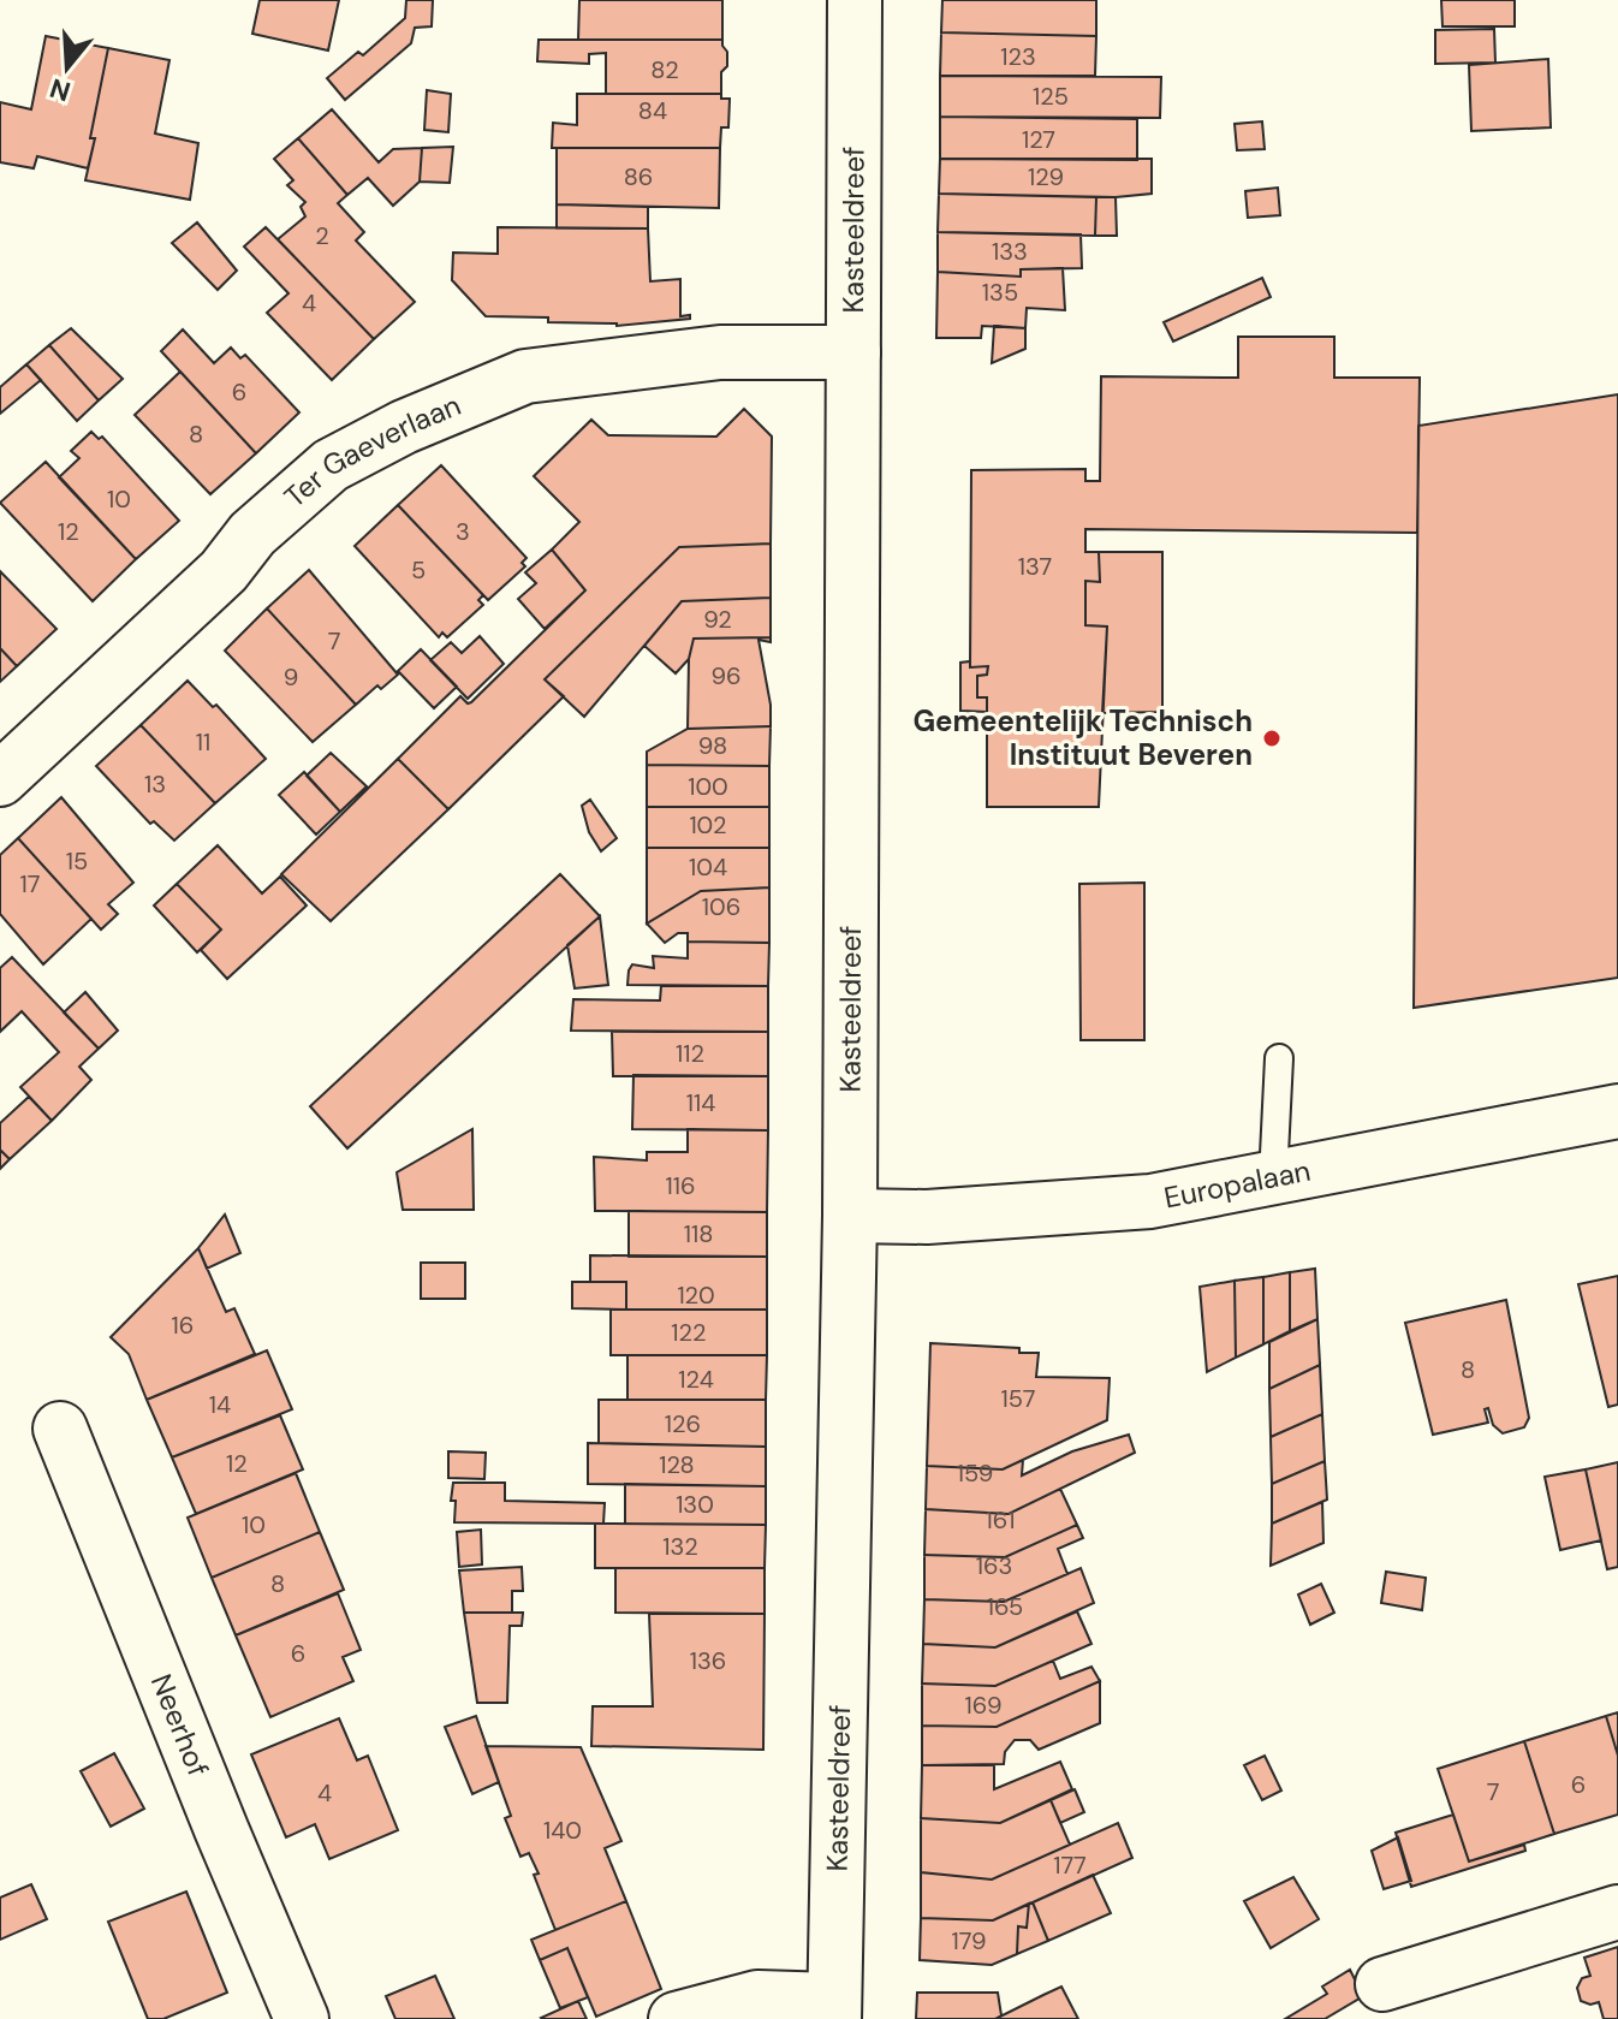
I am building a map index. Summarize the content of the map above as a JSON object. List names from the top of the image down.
{
  "streets": {
    "street": [
      "Kasteeldreef",
      "Ter Gaeverlaan",
      "Europalaan",
      "Neerhof"
    ]
  },
  "crossings": [
    ["Kasteeldreef", "Ter Gaeverlaan"],
    ["Kasteeldreef", "Europalaan"]
  ],
  "places": ["Gemeentelijk Technisch Instituut Beveren"],
  "house_numbers": [
    "123",
    "82",
    "125",
    "84",
    "127",
    "86",
    "129",
    "2",
    "133",
    "135",
    "4",
    "6",
    "8",
    "10",
    "12",
    "3",
    "137",
    "5",
    "92",
    "7",
    "96",
    "9",
    "11",
    "98",
    "13",
    "100",
    "102",
    "15",
    "104",
    "17",
    "106",
    "112",
    "114",
    "116",
    "118",
    "120",
    "16",
    "122",
    "8",
    "124",
    "157",
    "14",
    "126",
    "12",
    "128",
    "159",
    "130",
    "161",
    "10",
    "132",
    "163",
    "8",
    "165",
    "6",
    "136",
    "169",
    "6",
    "7",
    "4",
    "140",
    "177",
    "179"
  ],
  "north": "bottom"
}
